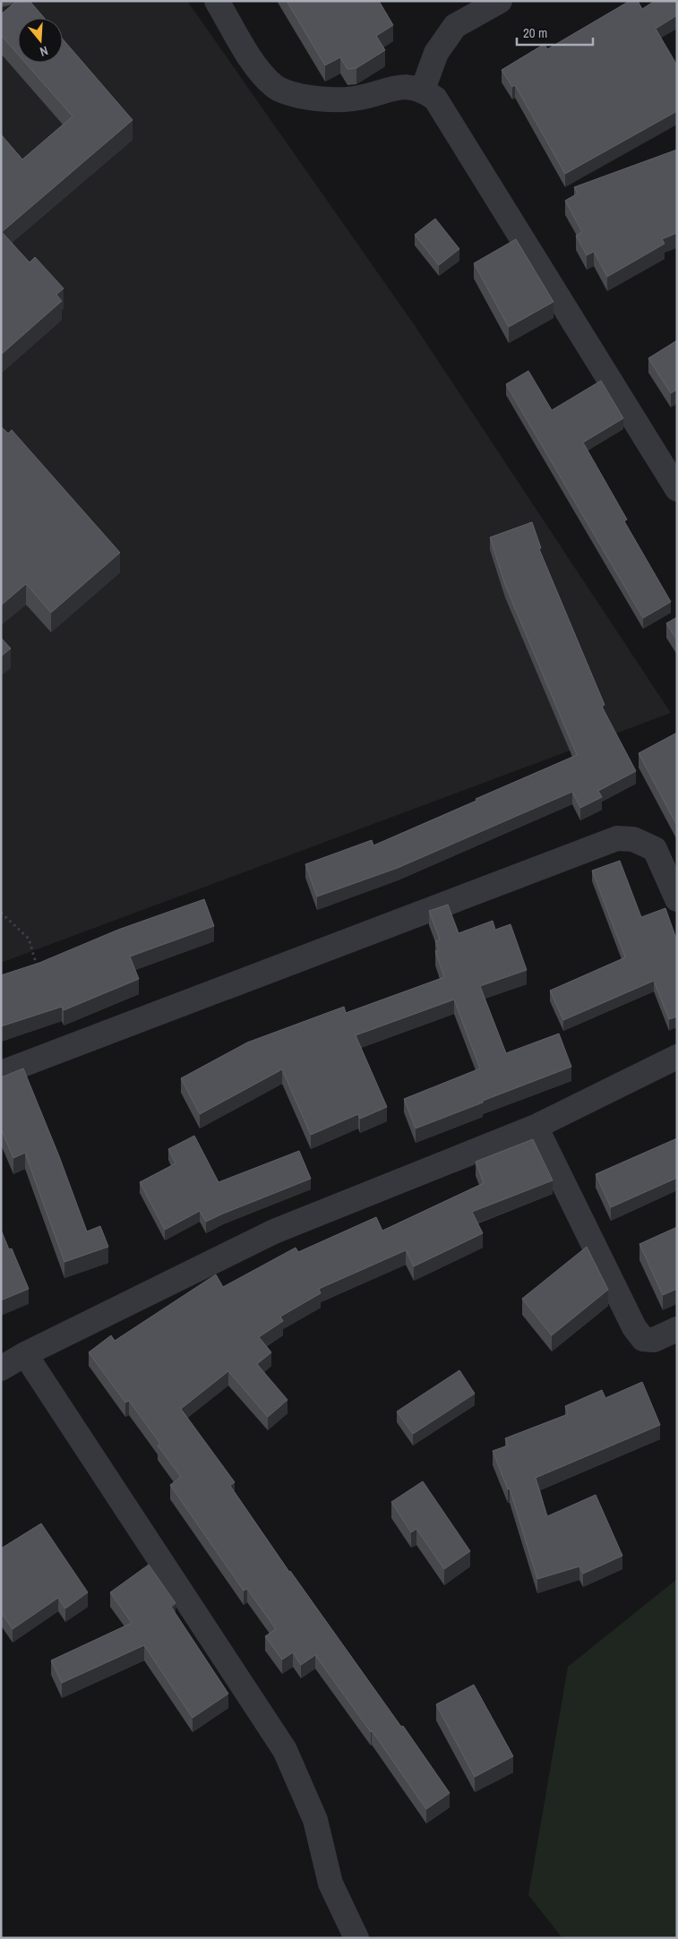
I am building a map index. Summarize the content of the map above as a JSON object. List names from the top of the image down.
{
  "scale_bar": "20 m",
  "north": "bottom"
}
